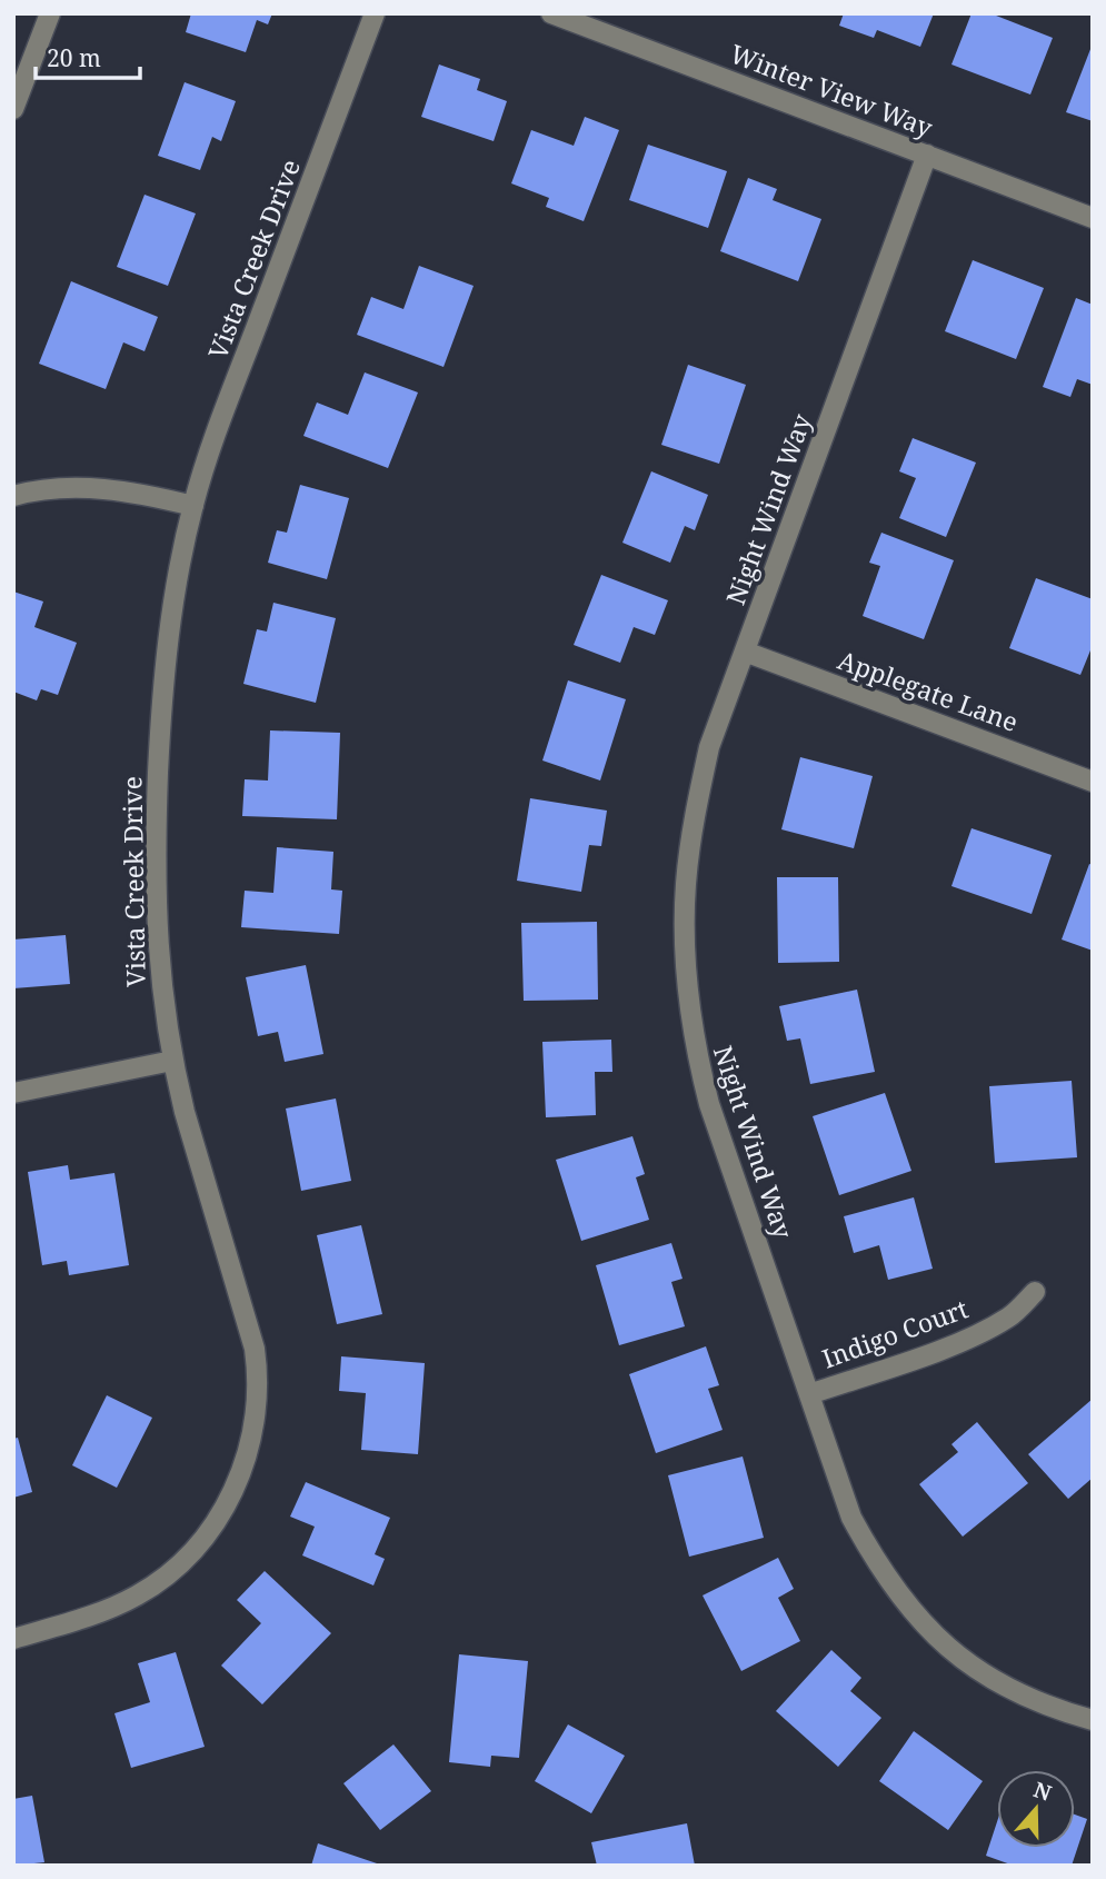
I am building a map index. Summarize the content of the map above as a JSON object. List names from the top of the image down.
{
  "streets": {
    "street": [
      "Winter View Way",
      "Vista Creek Drive",
      "Night Wind Way",
      "Applegate Lane",
      "Indigo Court"
    ]
  },
  "crossings": [
    ["Winter View Way", "Night Wind Way"],
    ["Night Wind Way", "Applegate Lane"],
    ["Night Wind Way", "Indigo Court"]
  ],
  "scale_bar": "20 m",
  "north": "top"
}
